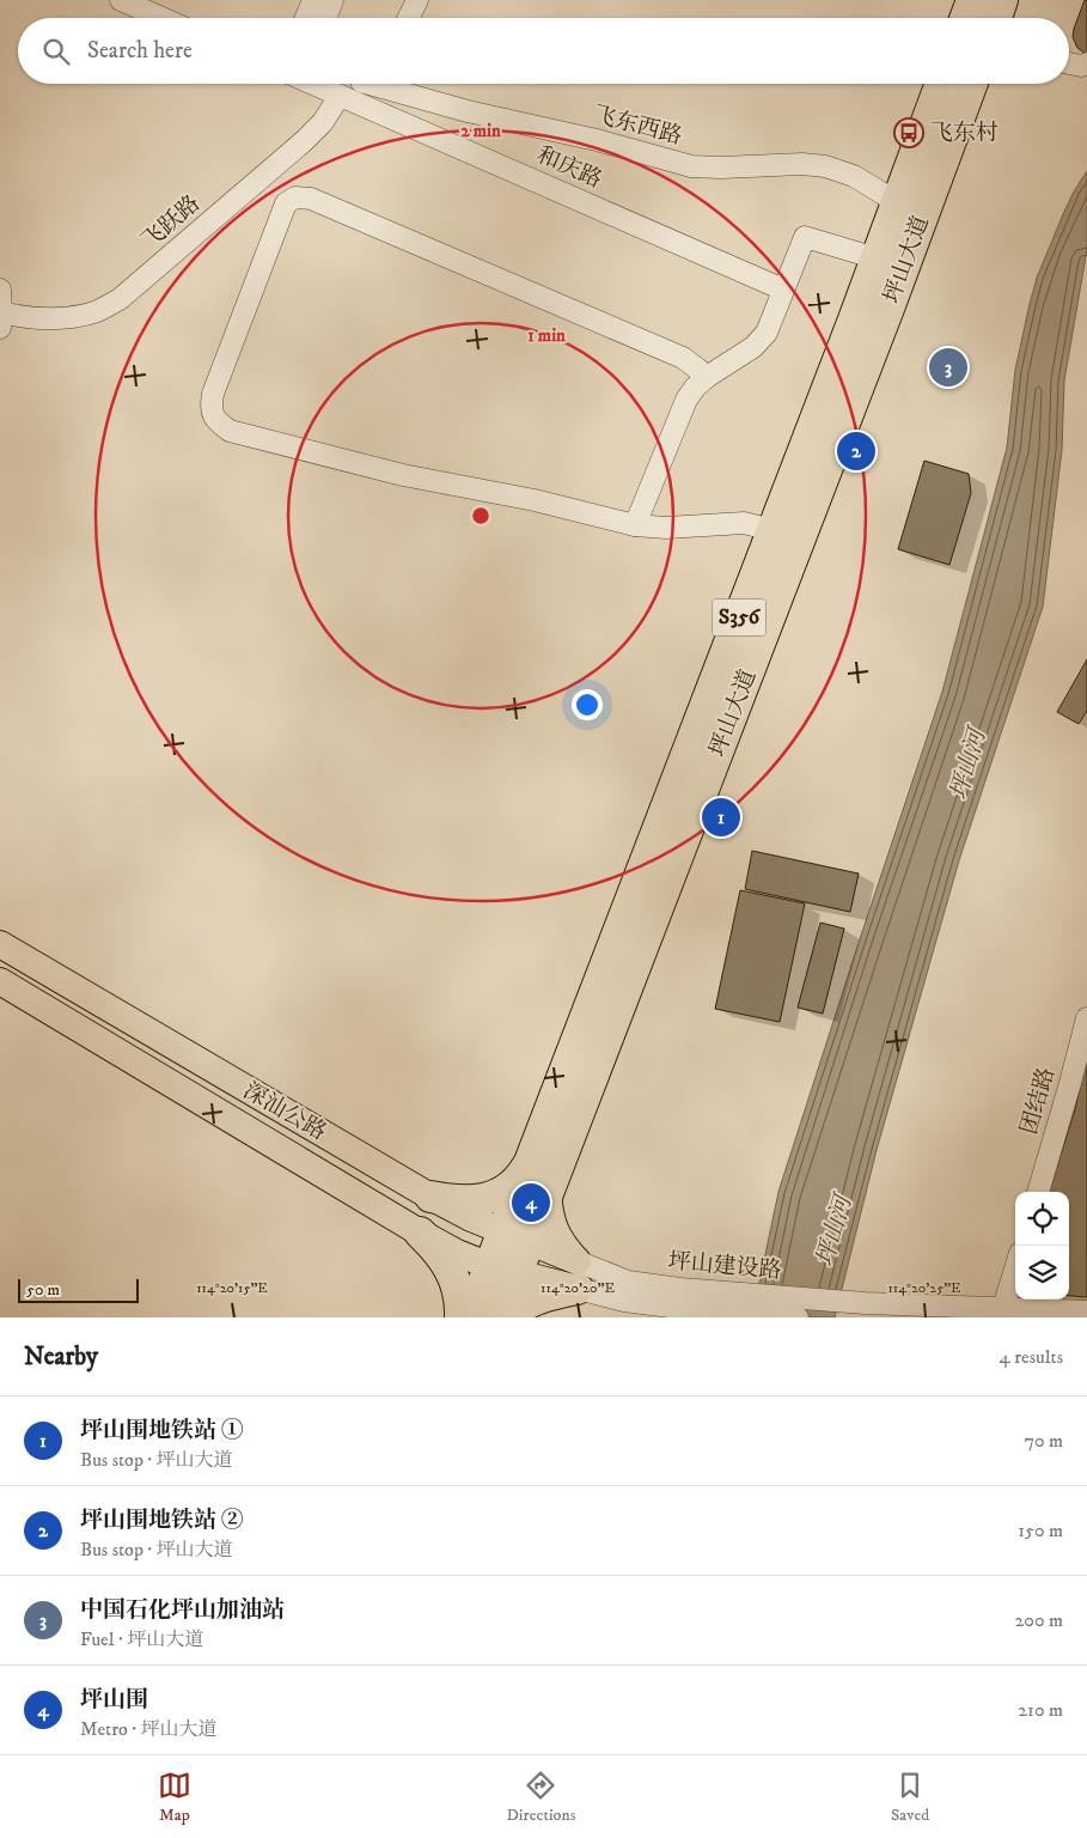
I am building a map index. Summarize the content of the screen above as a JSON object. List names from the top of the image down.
{
  "streets": {
    "highway": ["坪山大道", "S356"],
    "main road": ["深汕公路"],
    "street": [
      "飞东西路",
      "和庆路",
      "飞跃路",
      "团结路",
      "坪山建设路"
    ]
  },
  "crossings": [
    ["飞东西路", "坪山大道"],
    ["和庆路", "飞跃路"],
    ["坪山大道", "深汕公路"],
    ["深汕公路", "坪山建设路"]
  ],
  "water": ["坪山河"],
  "places": {
    "bus stop": ["飞东村"]
  },
  "scale_bar": "50 m",
  "page": {
    "search": "Search here",
    "pins": [
      "3",
      "2",
      "1",
      "4"
    ],
    "scale": "50 m",
    "heading": ["Nearby", "4 results"],
    "list": [
      {
        "mark": "1",
        "name": "坪山围地铁站 ①",
        "note": "Bus stop · 坪山大道",
        "value": "70 m"
      },
      {
        "mark": "2",
        "name": "坪山围地铁站 ②",
        "note": "Bus stop · 坪山大道",
        "value": "150 m"
      },
      {
        "mark": "3",
        "name": "中国石化坪山加油站",
        "note": "Fuel · 坪山大道",
        "value": "200 m"
      },
      {
        "mark": "4",
        "name": "坪山围",
        "note": "Metro · 坪山大道",
        "value": "210 m"
      }
    ],
    "nav": ["Map", "Directions", "Saved"]
  },
  "coordinates": ["114°20'15\"E", "114°20'20\"E", "114°20'25\"E"],
  "rings": ["2 min", "1 min"]
}
